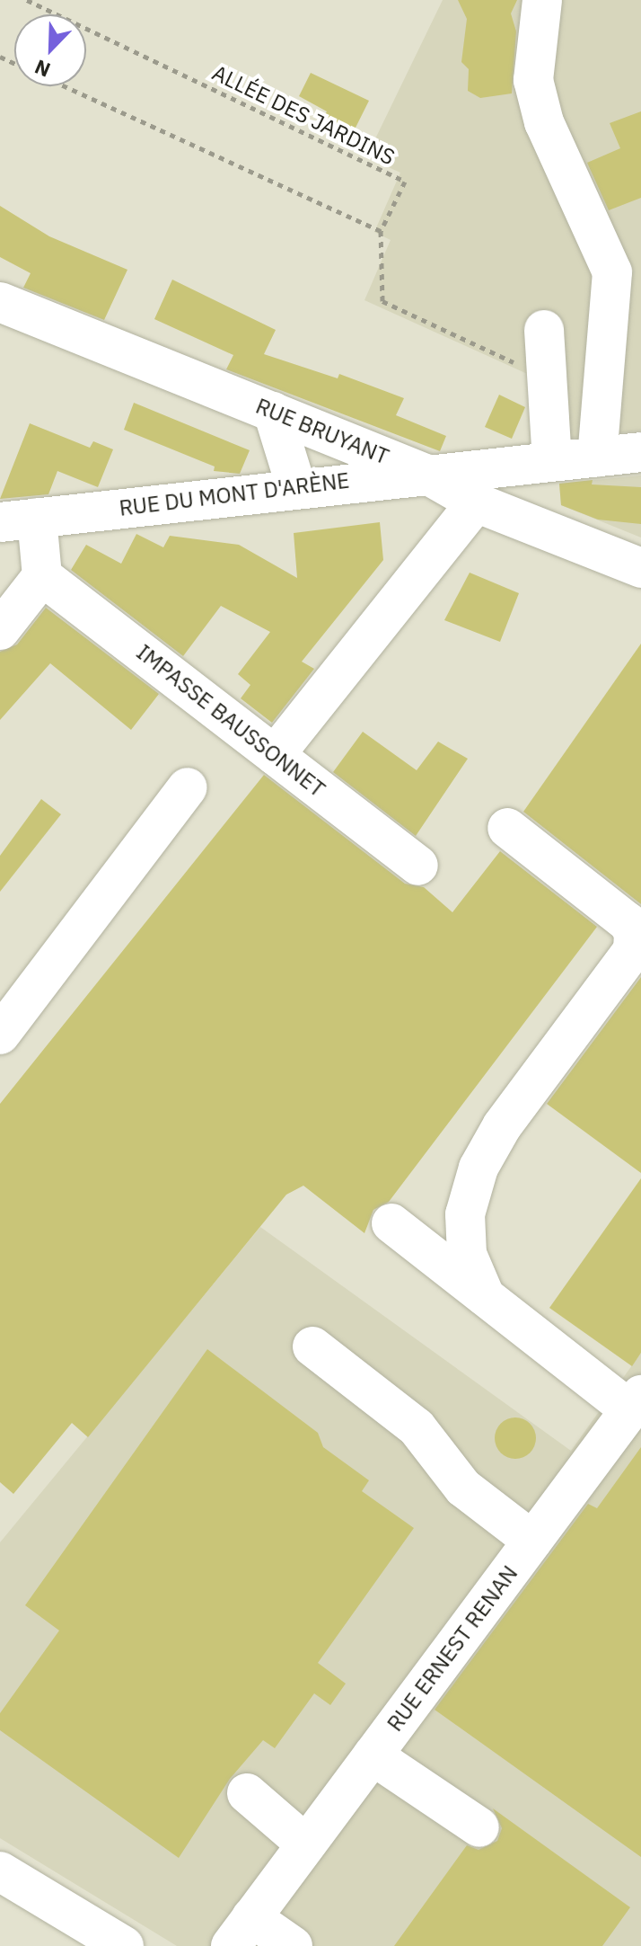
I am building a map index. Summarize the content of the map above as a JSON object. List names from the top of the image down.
{
  "streets": {
    "street": [
      "RUE BRUYANT",
      "RUE DU MONT D'ARÈNE",
      "IMPASSE BAUSSONNET",
      "RUE ERNEST RENAN"
    ],
    "path": ["ALLÉE DES JARDINS"]
  },
  "crossings": [
    ["RUE BRUYANT", "RUE DU MONT D'ARÈNE"]
  ],
  "north": "bottom left"
}
